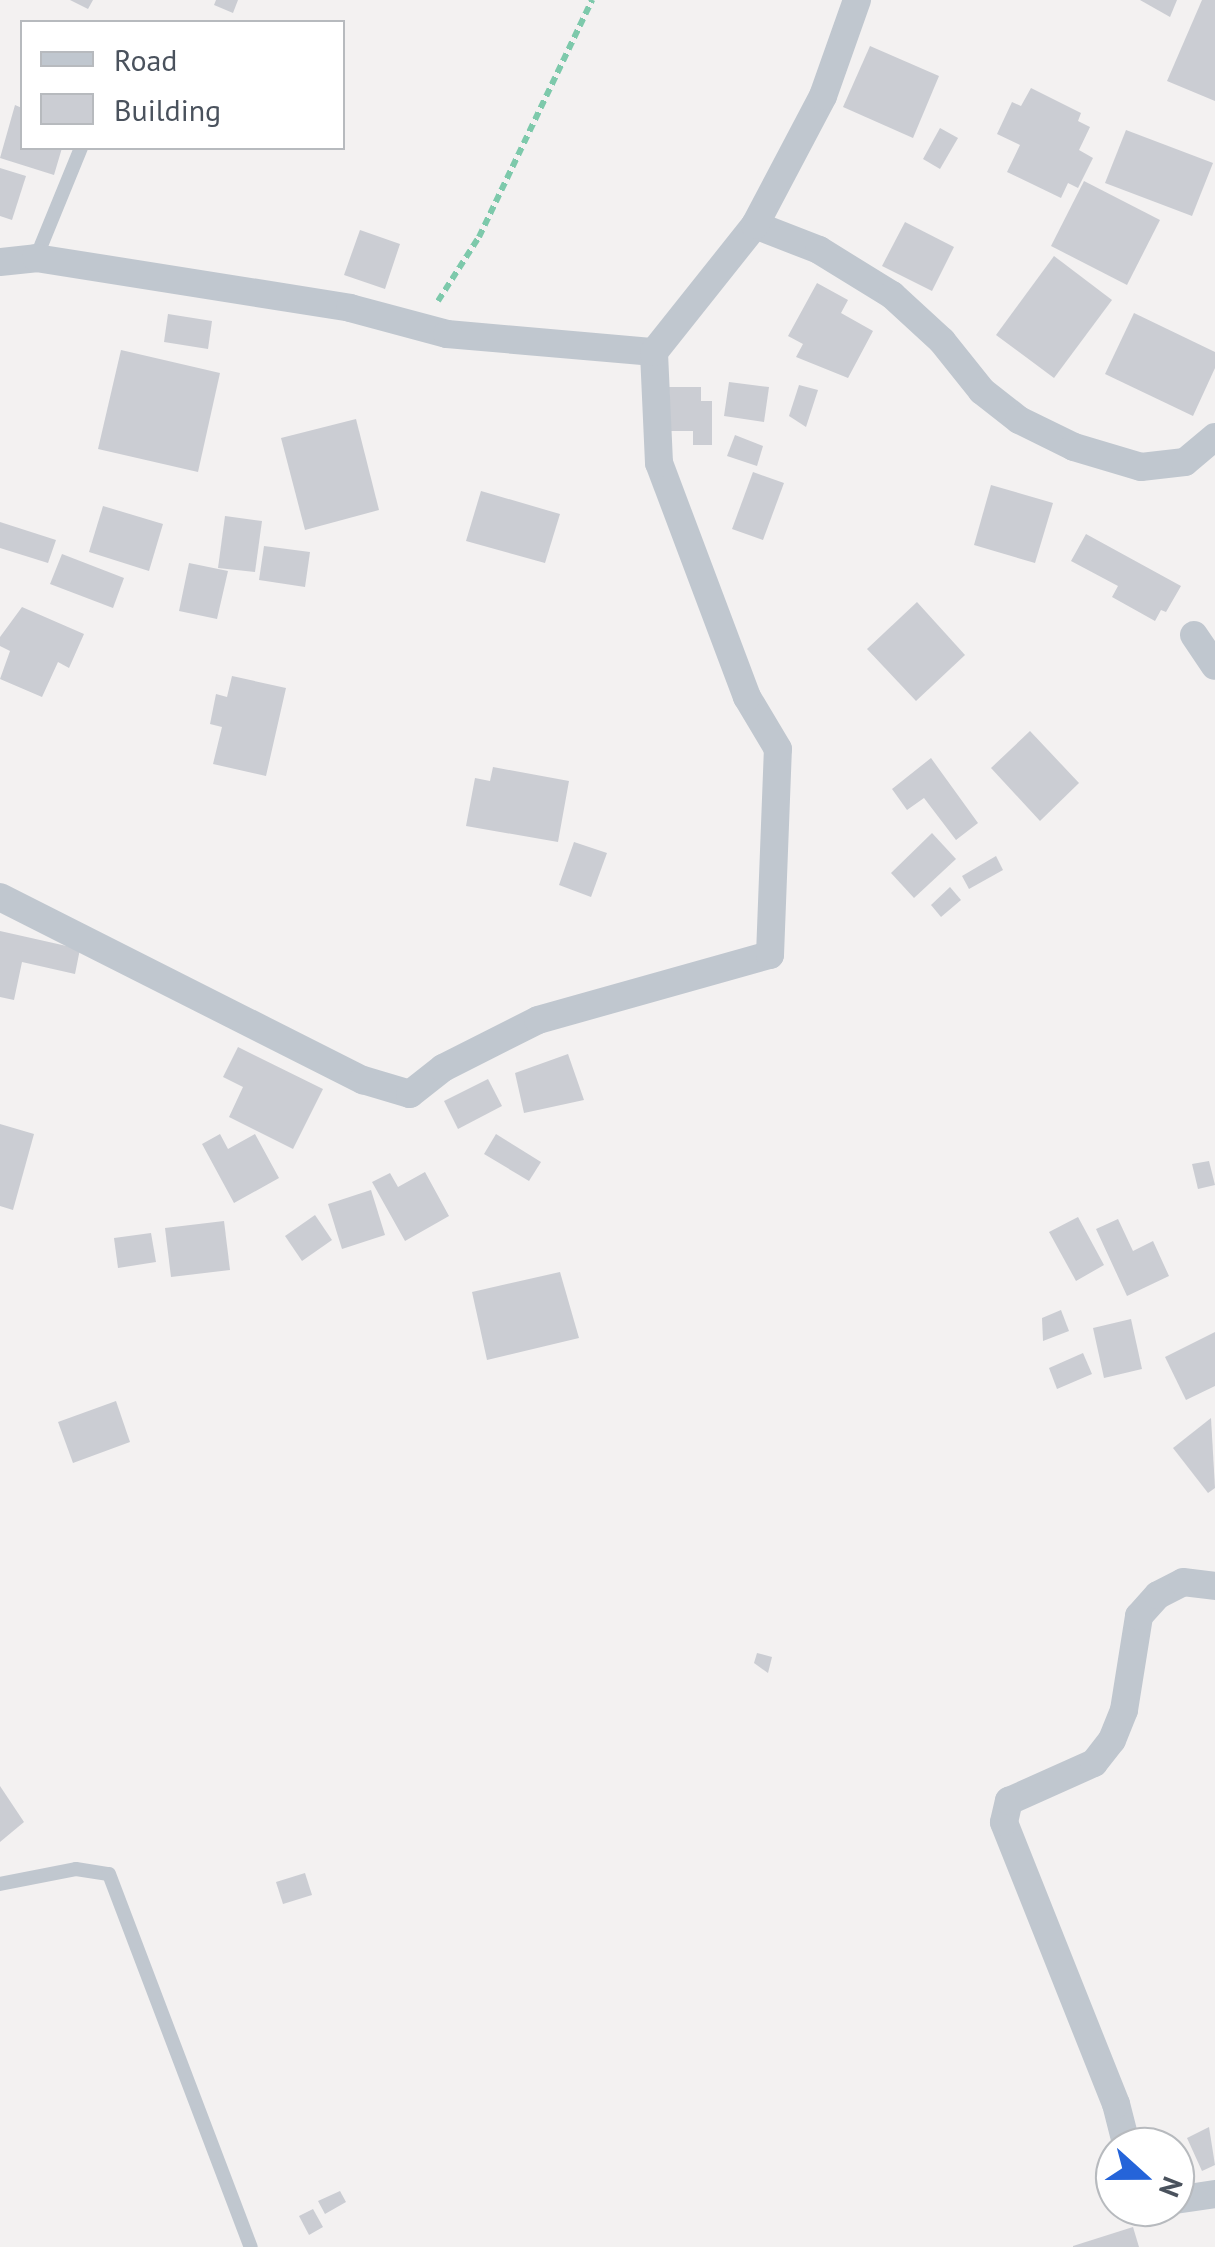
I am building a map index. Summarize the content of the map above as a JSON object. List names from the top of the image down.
{
  "legend": ["Road", "Building"],
  "north": "right"
}
